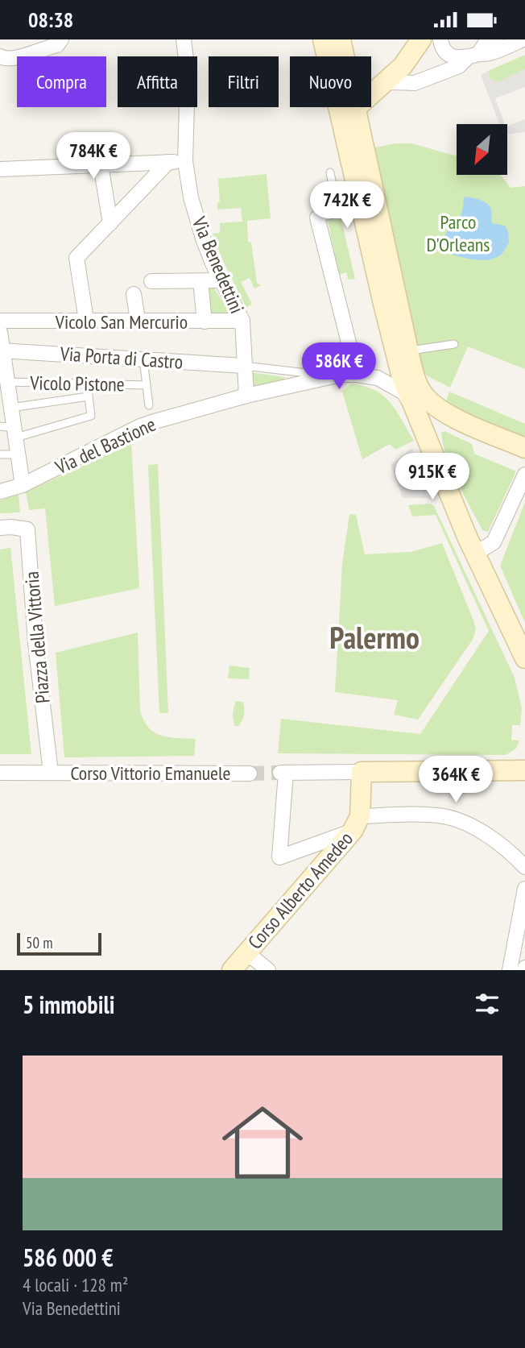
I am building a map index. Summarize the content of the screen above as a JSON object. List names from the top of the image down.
{
  "streets": {
    "main road": ["Corso Alberto Amedeo"],
    "street": [
      "Via Benedettini",
      "Vicolo San Mercurio",
      "Via Porta di Castro",
      "Via del Bastione",
      "Piazza della Vittoria",
      "Corso Vittorio Emanuele"
    ],
    "lane": ["Vicolo Pistone"]
  },
  "crossings": [
    ["Via Benedettini", "Vicolo San Mercurio"],
    ["Via Benedettini", "Via Porta di Castro"],
    ["Via Benedettini", "Via del Bastione"],
    ["Piazza della Vittoria", "Corso Vittorio Emanuele"]
  ],
  "districts": ["Palermo"],
  "parks": ["Parco D'Orleans"],
  "scale_bar": "50 m",
  "north": "bottom left",
  "page": {
    "status": "08:38",
    "chip": [
      "Compra",
      "Affitta",
      "Filtri",
      "Nuovo"
    ],
    "price": [
      "784K €",
      "742K €",
      "586K €",
      "915K €",
      "364K €"
    ],
    "scale": "50 m",
    "heading": "5 immobili",
    "list": [
      {
        "name": "586 000 €",
        "note": "4 locali · 128 m² · Via Benedettini"
      }
    ]
  }
}
